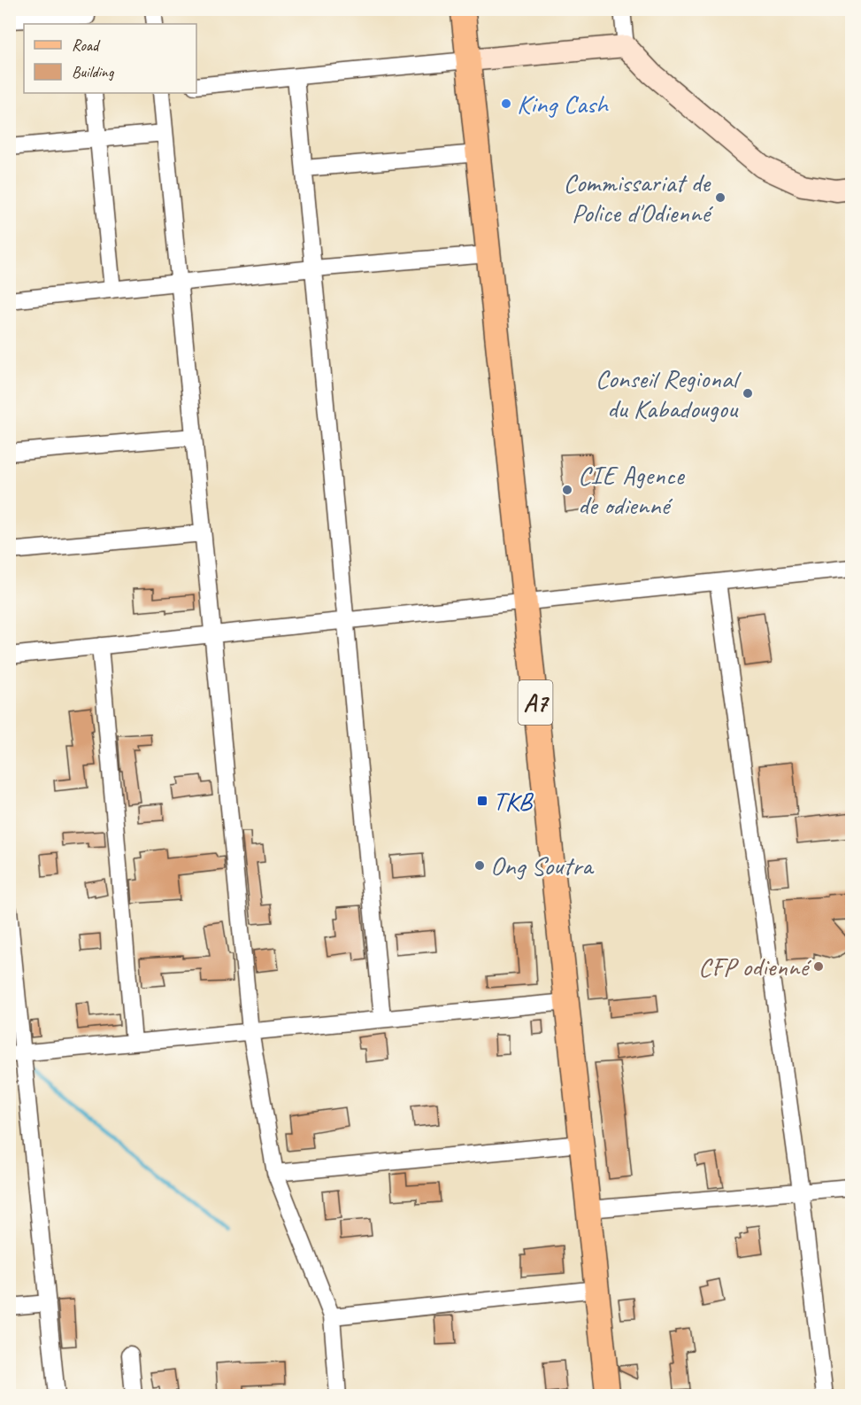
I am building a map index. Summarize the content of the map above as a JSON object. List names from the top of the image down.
{
  "streets": {
    "main road": ["A7"]
  },
  "places": {
    "other": [
      "King Cash",
      "Commissariat de Police d'Odienné",
      "Conseil Regional du Kabadougou",
      "CIE Agence de odienné",
      "Ong Soutra",
      "CFP odienné"
    ],
    "transit": ["TKB"]
  },
  "legend": ["Road", "Building"]
}
